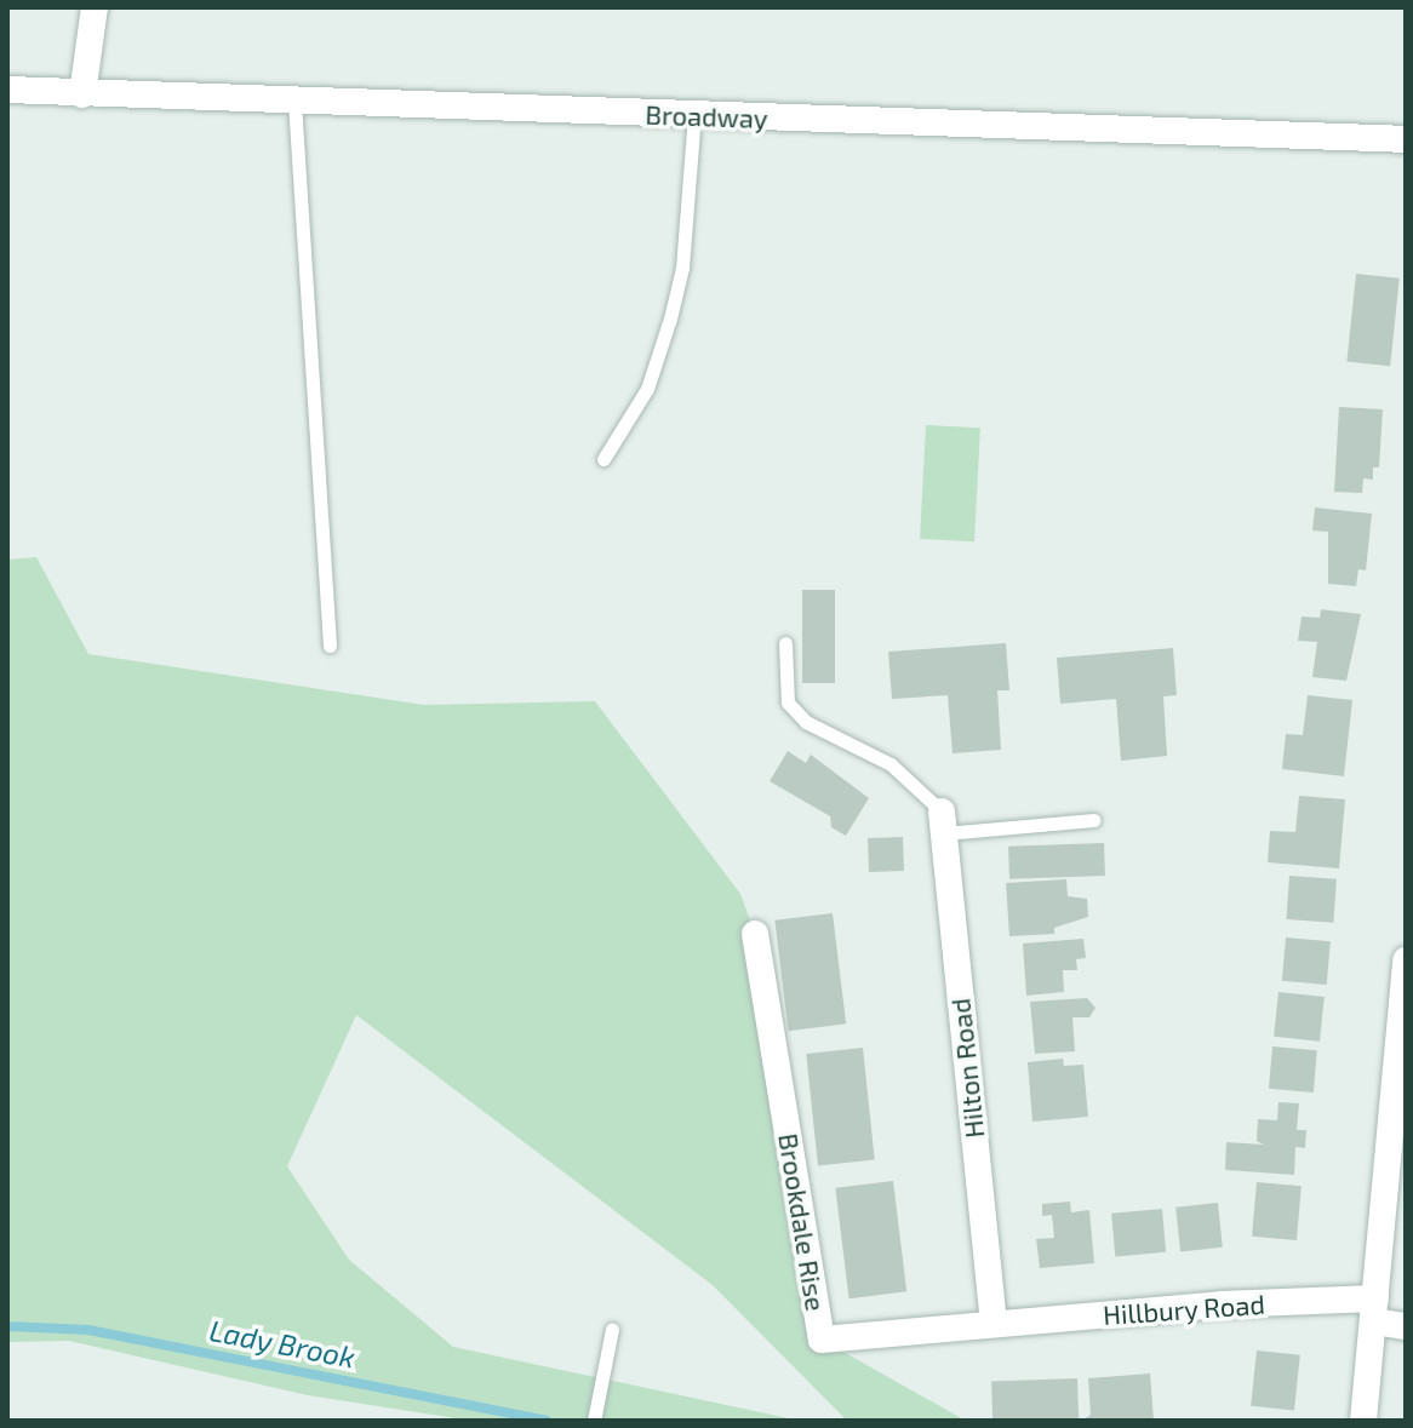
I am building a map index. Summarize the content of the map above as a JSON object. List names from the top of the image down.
{
  "streets": {
    "street": [
      "Broadway",
      "Hilton Road",
      "Brookdale Rise",
      "Hillbury Road"
    ]
  },
  "crossings": [
    ["Hilton Road", "Brookdale Rise"],
    ["Hilton Road", "Hillbury Road"],
    ["Brookdale Rise", "Hillbury Road"]
  ],
  "water": ["Lady Brook"]
}
